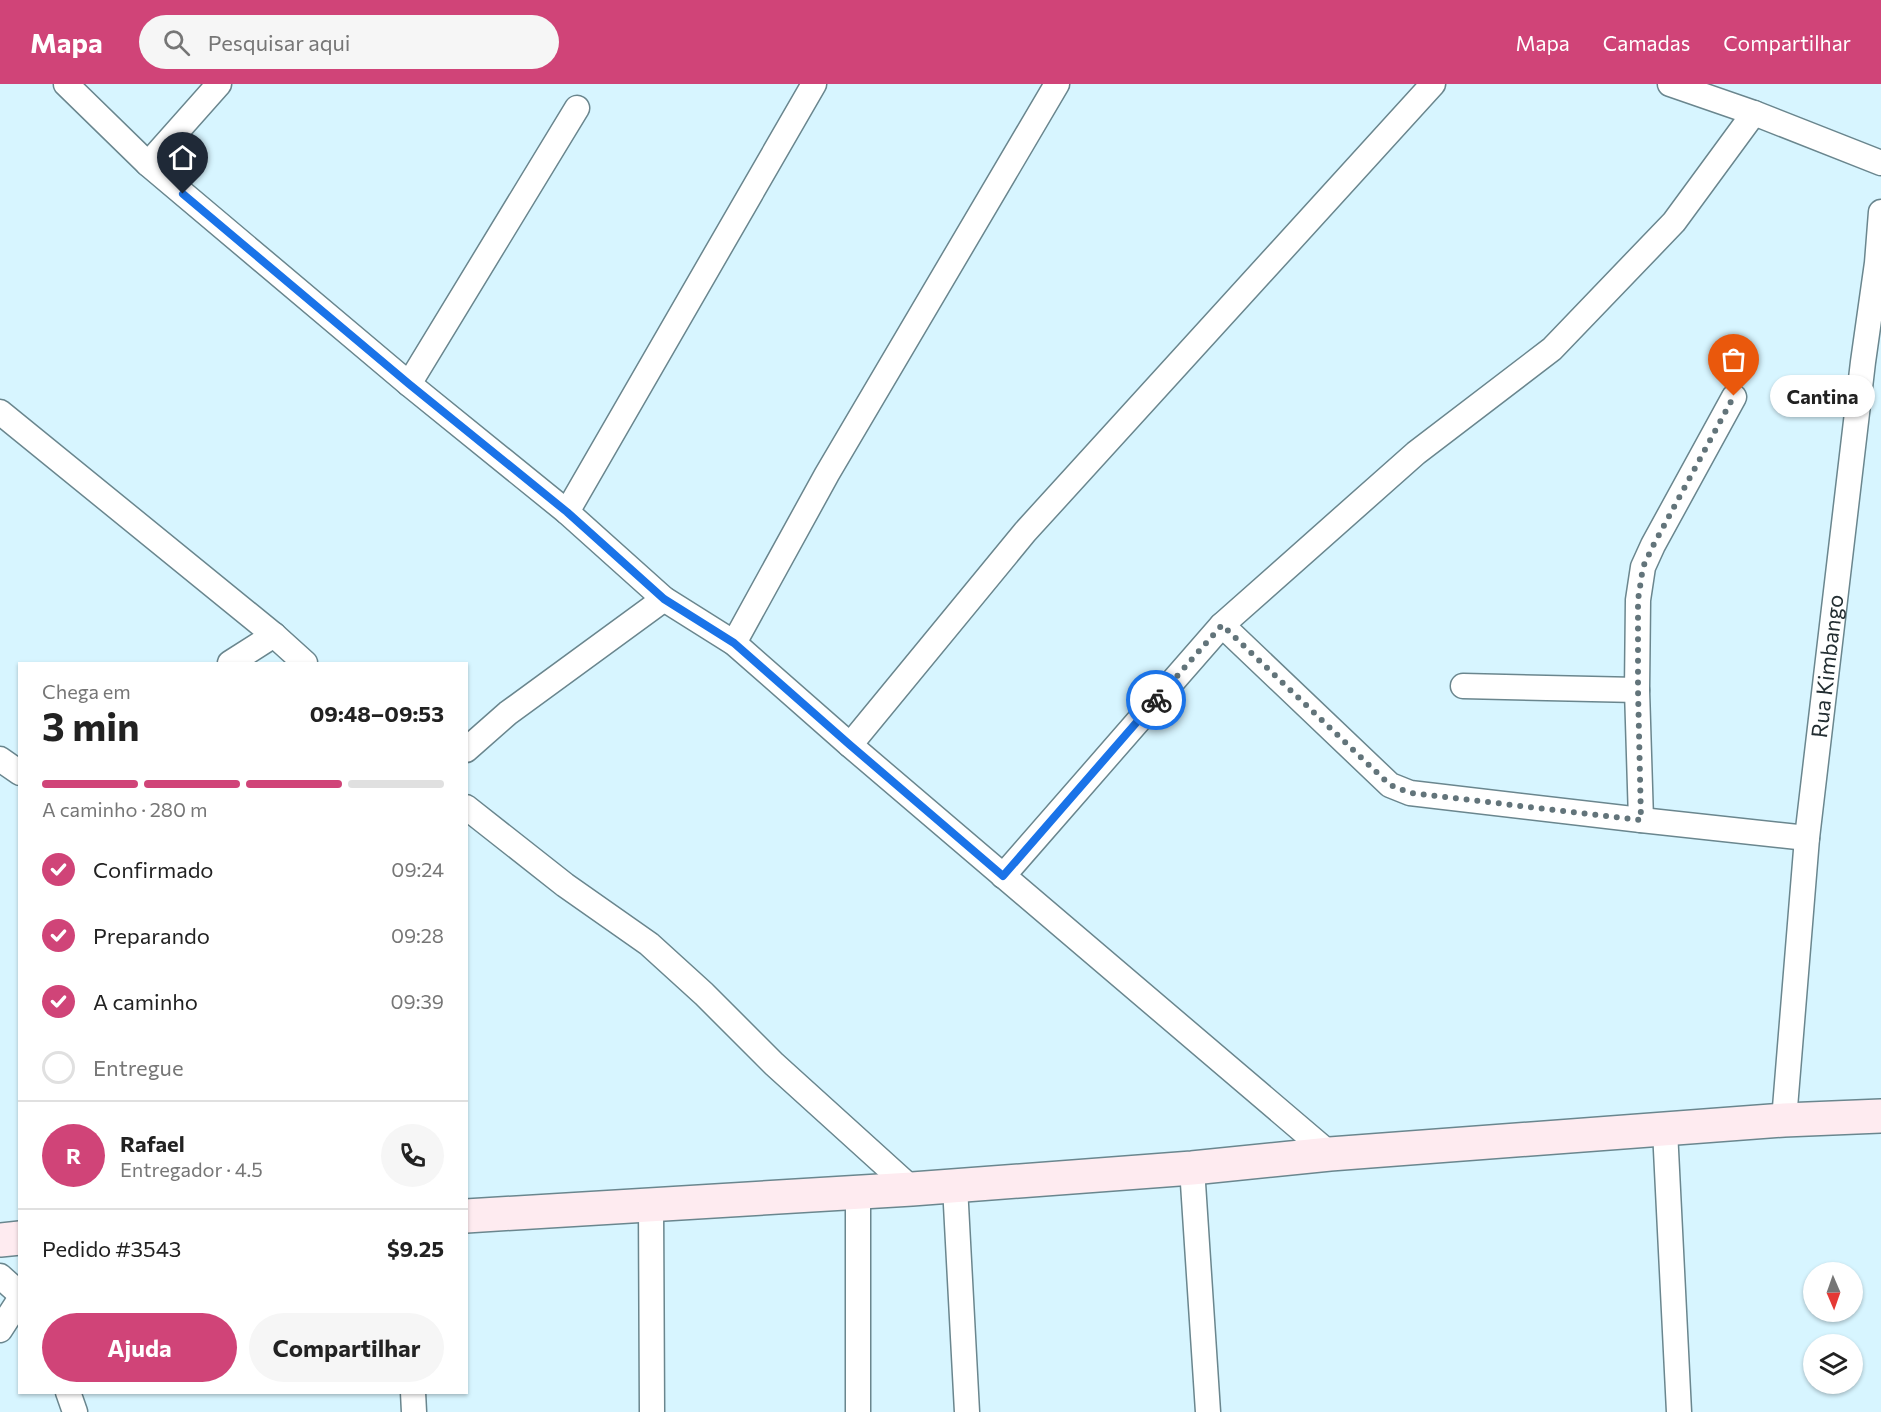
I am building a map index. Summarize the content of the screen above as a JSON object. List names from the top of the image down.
{
  "streets": {
    "street": ["Rua Kimbango"]
  },
  "places": ["Cantina"],
  "north": "bottom",
  "page": {
    "header": "Mapa",
    "search": "Pesquisar aqui",
    "nav": ["Mapa", "Camadas", "Compartilhar"],
    "bubble": "Cantina",
    "heading": ["3 min", "Chega em", "09:48–09:53"],
    "panel": [
      "Rafael",
      "Entregador · 4.5",
      "Pedido #3543",
      "$9.25"
    ],
    "bar": "A caminho · 280 m",
    "list": [
      ["Confirmado", "09:24"],
      ["Preparando", "09:28"],
      ["A caminho", "09:39"],
      "Entregue"
    ],
    "round": "R",
    "buttons": ["Ajuda", "Compartilhar"]
  }
}
